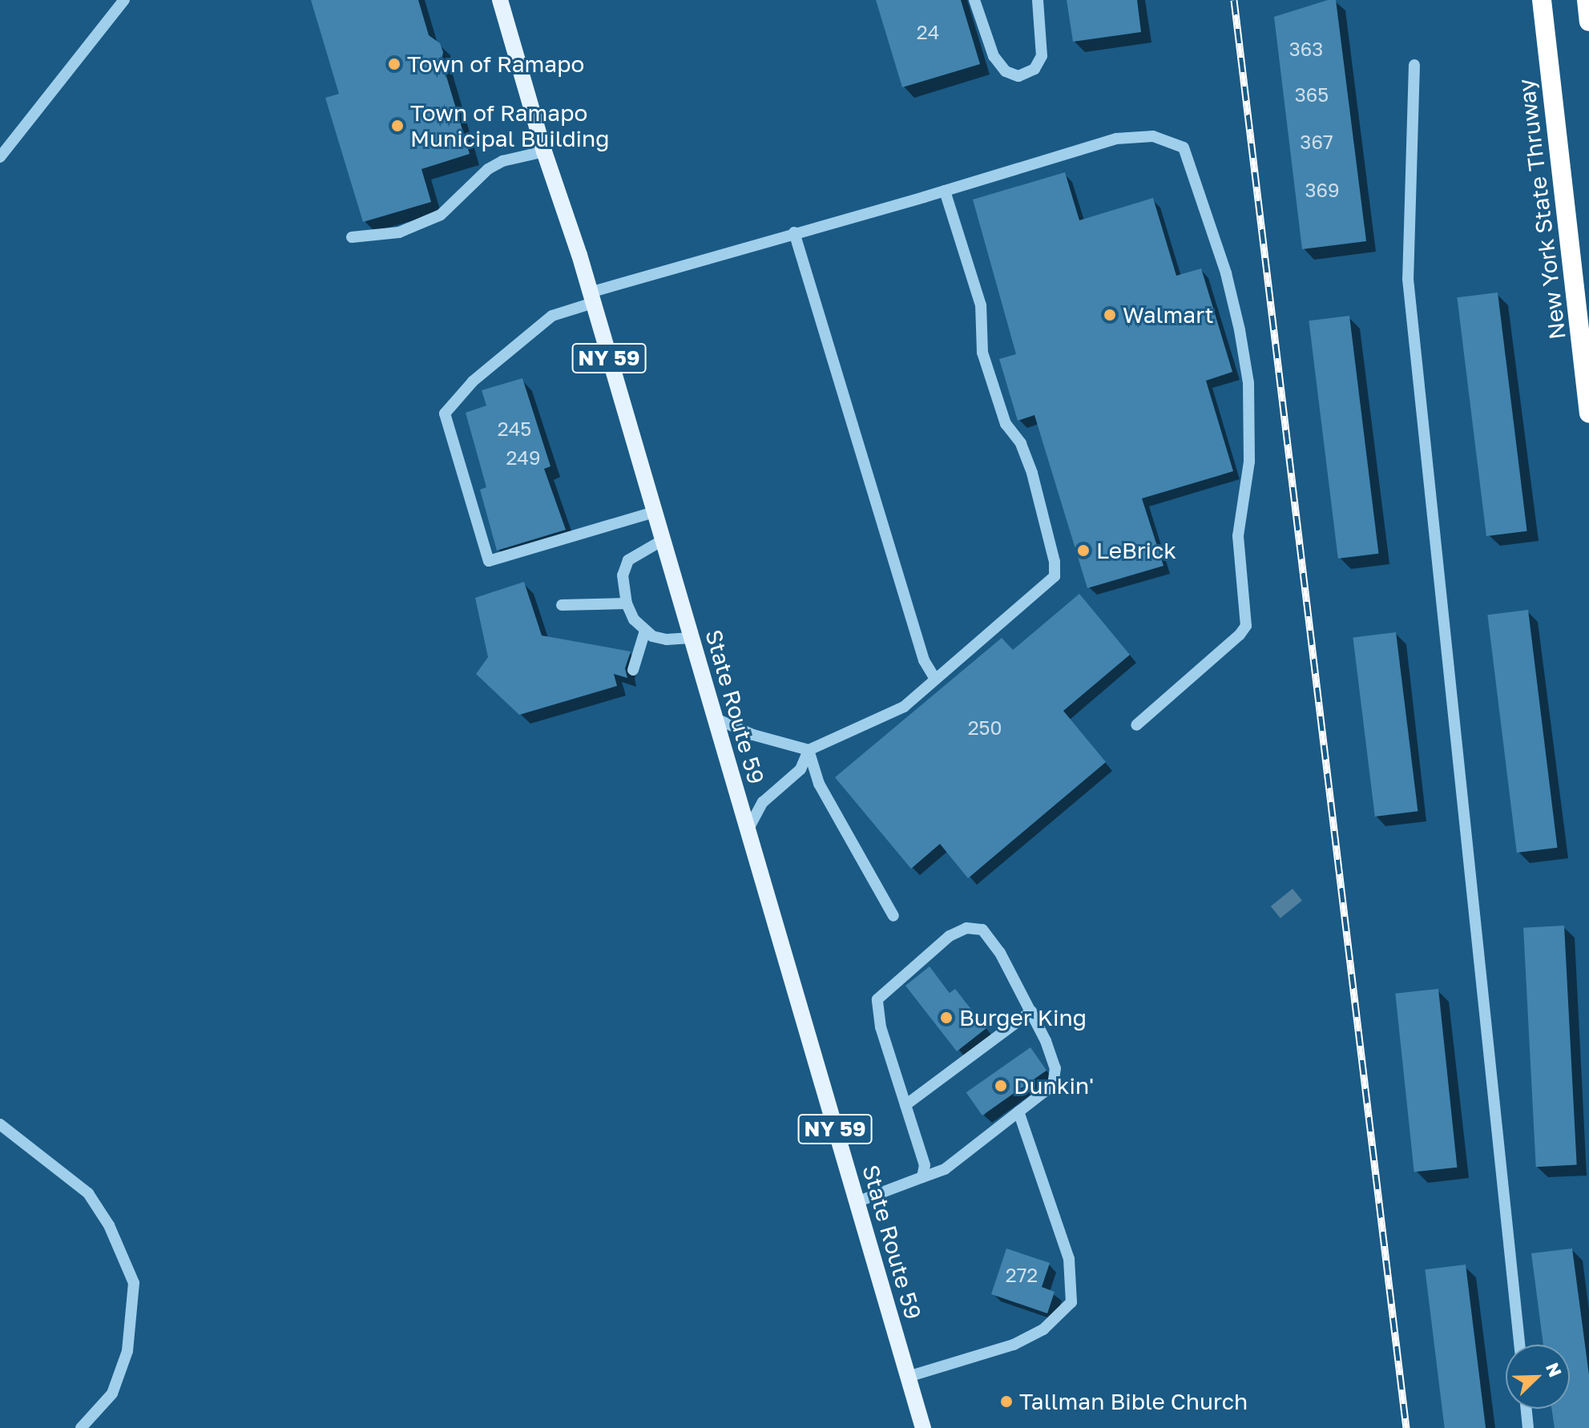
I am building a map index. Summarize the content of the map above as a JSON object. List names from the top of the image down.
{
  "streets": {
    "highway": ["New York State Thruway"],
    "main road": ["NY 59", "State Route 59"]
  },
  "places": [
    "Town of Ramapo",
    "Town of Ramapo Municipal Building",
    "Walmart",
    "LeBrick",
    "Burger King",
    "Dunkin'",
    "Tallman Bible Church"
  ],
  "house_numbers": [
    "24",
    "363",
    "365",
    "367",
    "369",
    "245",
    "249",
    "250",
    "272"
  ],
  "north": "top right"
}
